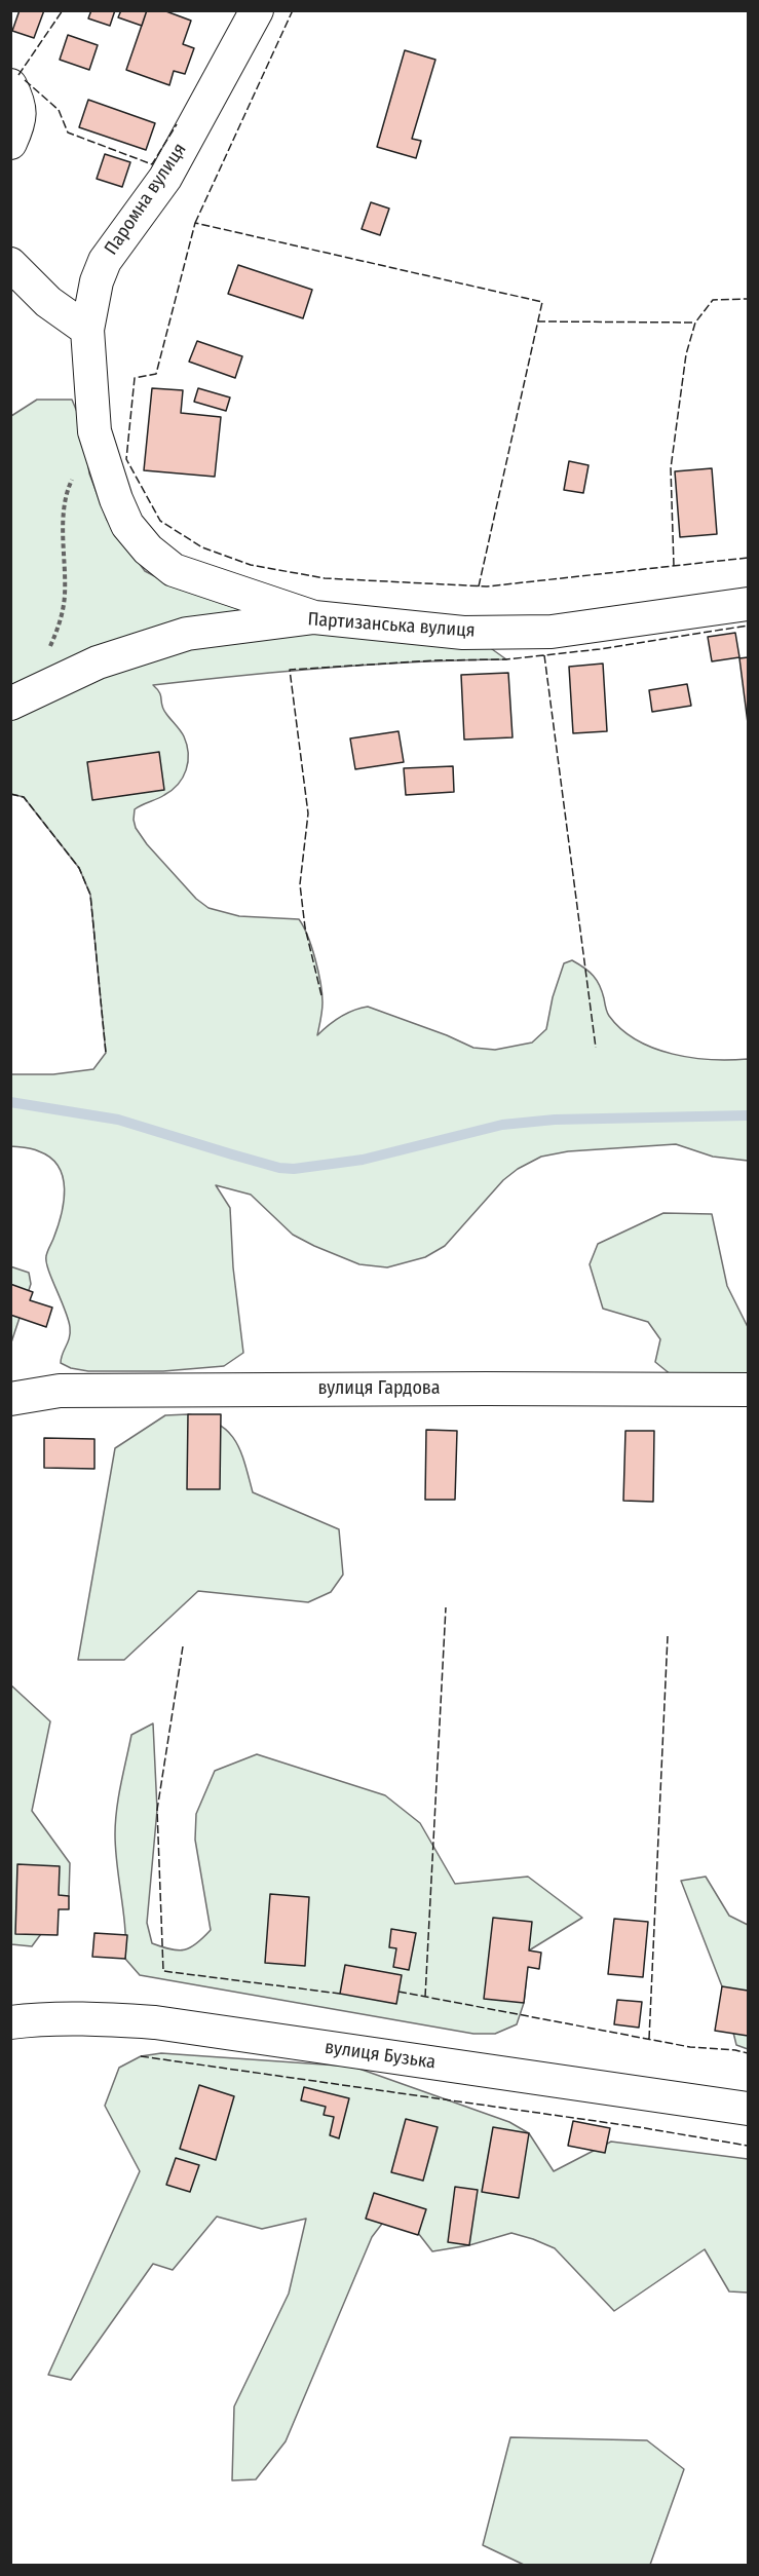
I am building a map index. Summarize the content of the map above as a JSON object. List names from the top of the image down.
{
  "streets": {
    "street": [
      "Паромна вулиця",
      "Партизанська вулиця",
      "вулиця Гардова",
      "вулиця Бузька"
    ]
  },
  "crossings": [
    ["Паромна вулиця", "Партизанська вулиця"]
  ]
}
